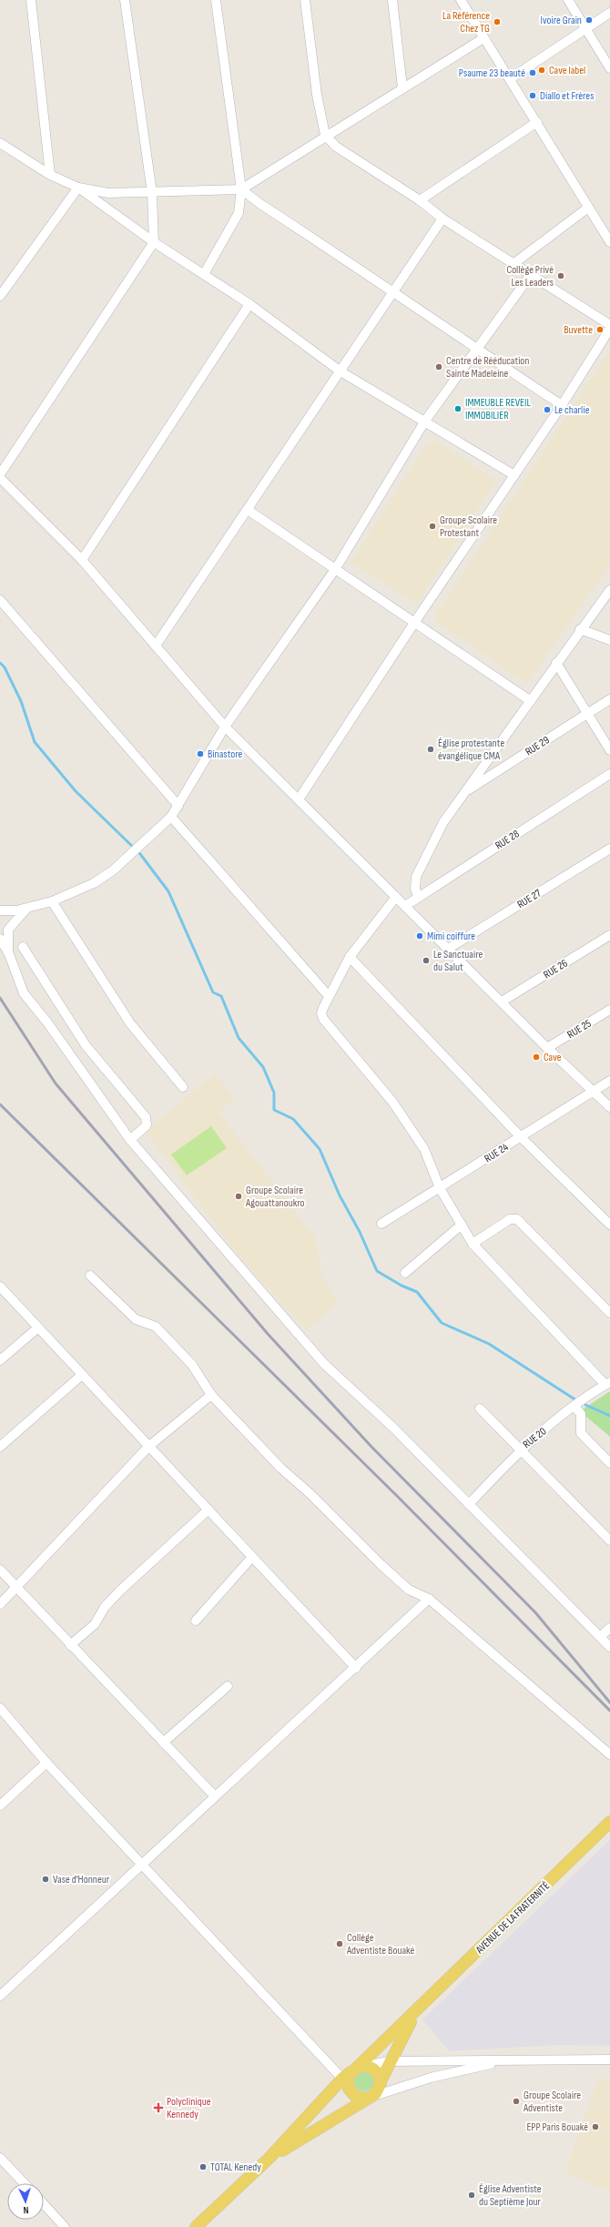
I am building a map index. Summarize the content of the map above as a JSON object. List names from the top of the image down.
{
  "streets": {
    "main road": ["AVENUE DE LA FRATERNITÉ"],
    "street": [
      "RUE 29",
      "RUE 28",
      "RUE 27",
      "RUE 26",
      "RUE 25",
      "RUE 24",
      "RUE 20"
    ]
  },
  "places": {
    "other": [
      "Ivoire Grain",
      "La Référence Chez TG",
      "Cave label",
      "Psaume 23 beauté",
      "Diallo et Frères",
      "Collège Privé Les Leaders",
      "Buvette",
      "Centre de Rééducation Sainte Madeleine",
      "IMMEUBLE REVEIL IMMOBILIER",
      "Le charlie",
      "Groupe Scolaire Protestant",
      "Église protestante évangélique CMA",
      "Binastore",
      "Mimi coiffure",
      "Le Sanctuaire du Salut",
      "Cave",
      "Groupe Scolaire Agouattanoukro",
      "Vase d'Honneur",
      "Collège Adventiste Bouaké",
      "Groupe Scolaire Adventiste",
      "EPP Paris Bouaké",
      "TOTAL Kenedy",
      "Église Adventiste du Septième Jour"
    ],
    "health": ["Polyclinique Kennedy"]
  },
  "north": "bottom"
}
